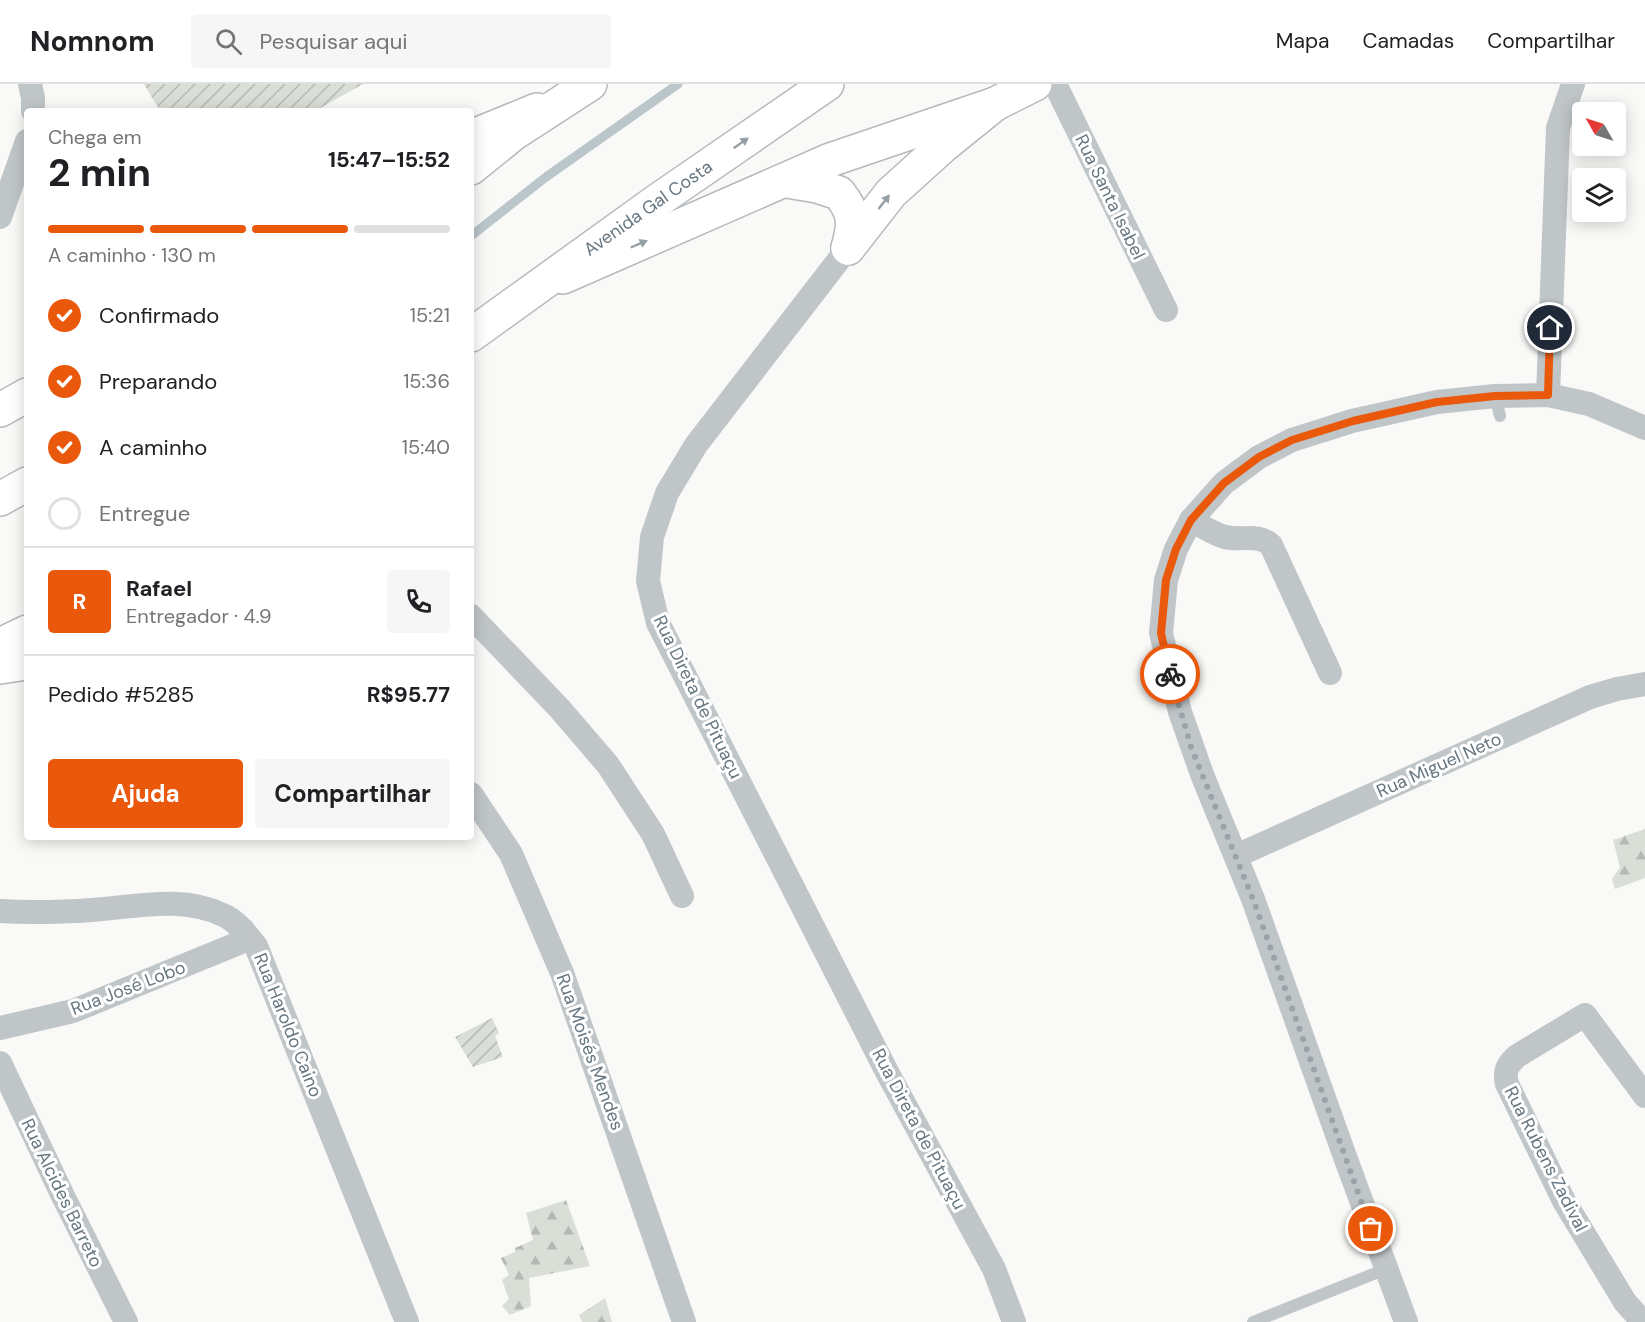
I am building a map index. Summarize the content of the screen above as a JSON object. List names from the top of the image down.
{
  "streets": {
    "street": [
      "Rua Santa Isabel",
      "Avenida Gal Costa",
      "Rua Direta de Pituaçu",
      "Rua Miguel Neto",
      "Rua José Lobo",
      "Rua Haroldo Caino",
      "Rua Moisés Mendes",
      "Rua Rubens Zadival",
      "Rua Alcides Barreto"
    ]
  },
  "crossings": [
    ["Rua José Lobo", "Rua Haroldo Caino"]
  ],
  "north": "top left",
  "page": {
    "header": "Nomnom",
    "search": "Pesquisar aqui",
    "nav": ["Mapa", "Camadas", "Compartilhar"],
    "heading": ["2 min", "Chega em", "15:47–15:52"],
    "panel": [
      "Rafael",
      "Entregador · 4.9",
      "Pedido #5285",
      "R$95.77"
    ],
    "bar": "A caminho · 130 m",
    "list": [
      ["Confirmado", "15:21"],
      ["Preparando", "15:36"],
      ["A caminho", "15:40"],
      "Entregue"
    ],
    "round": "R",
    "buttons": ["Ajuda", "Compartilhar"]
  }
}
